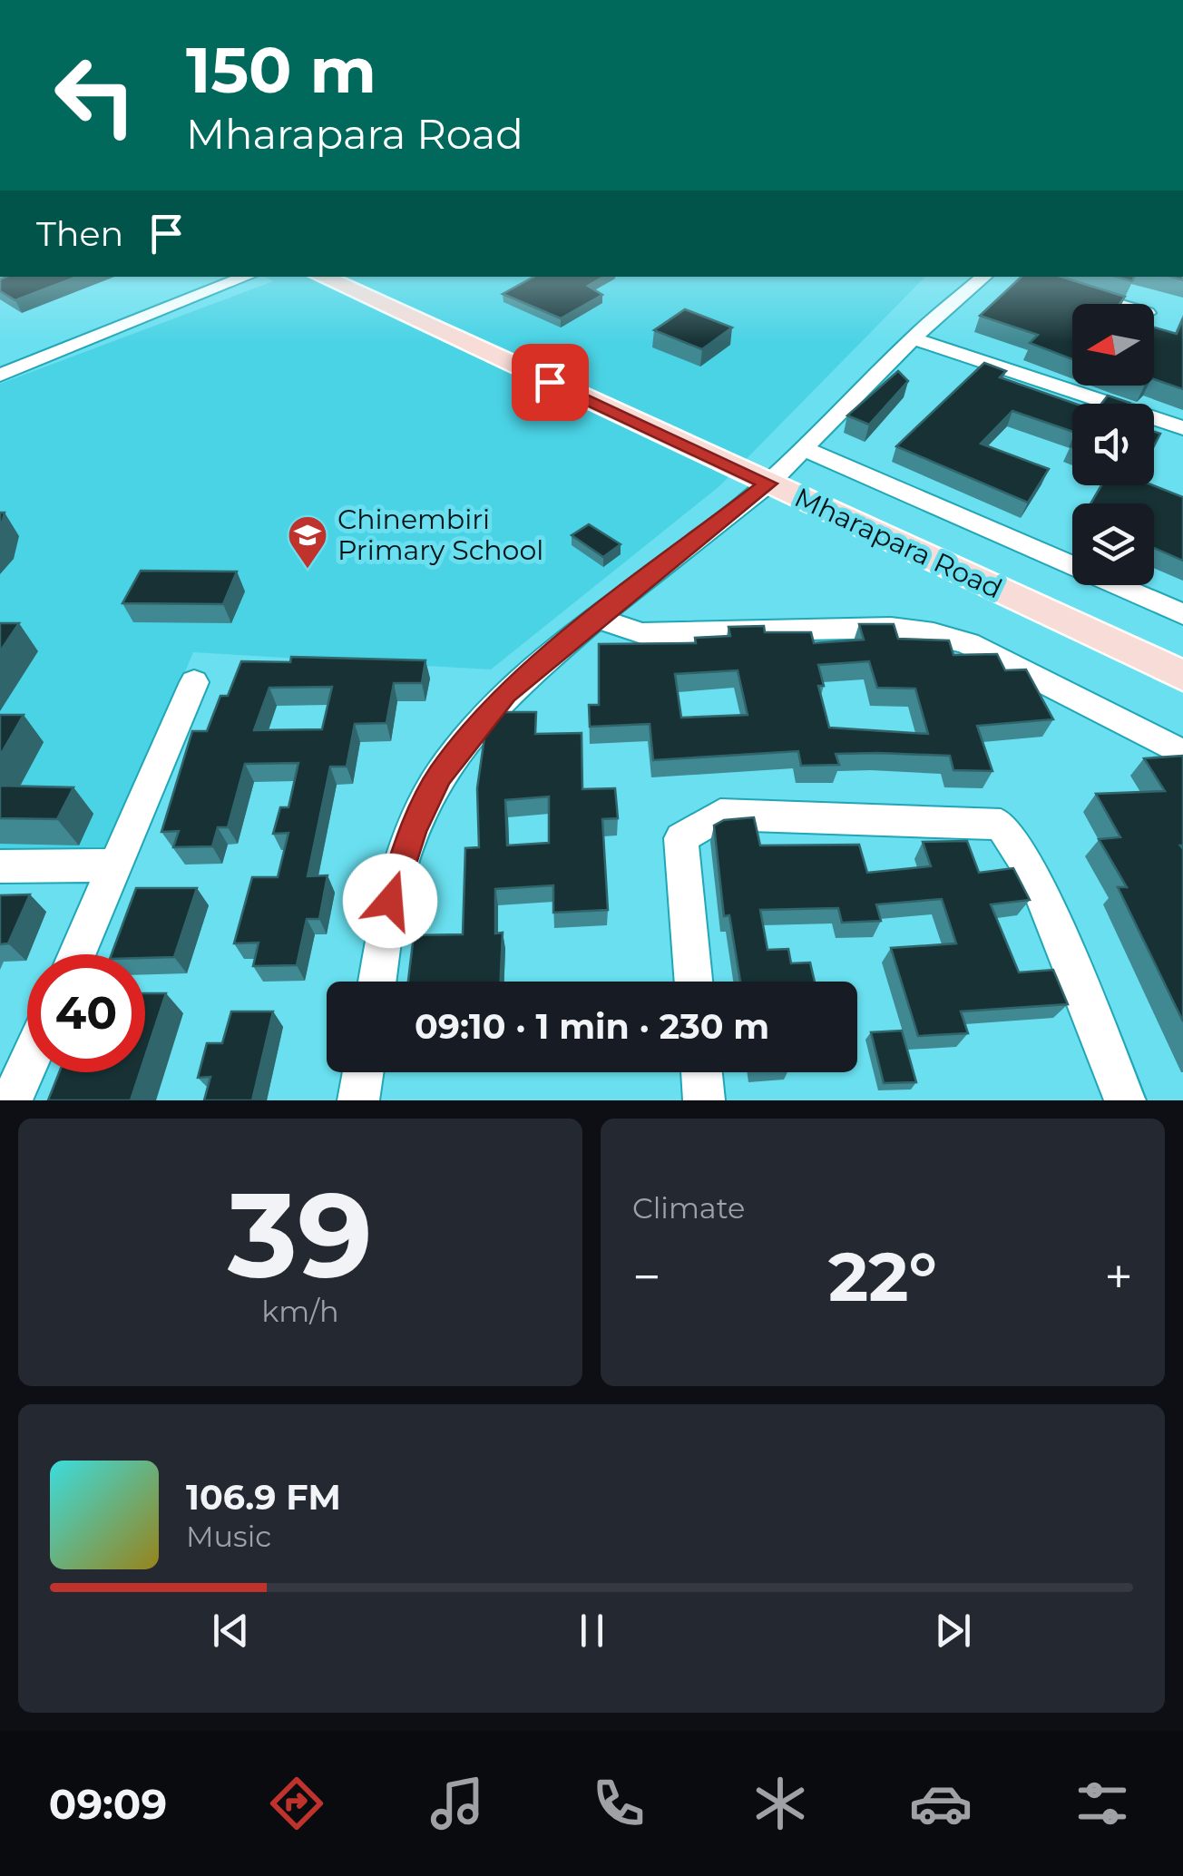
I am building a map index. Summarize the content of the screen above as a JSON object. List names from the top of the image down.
{
  "streets": {
    "main road": ["Mharapara Road"]
  },
  "places": {
    "school or university": ["Chinembiri Primary School"]
  },
  "north": "left",
  "page": {
    "turn": ["150 m", "Mharapara Road"],
    "then": "Then",
    "limit": "40",
    "trip": "09:10 · 1 min · 230 m",
    "tile": [
      ["39", "km/h"],
      "Climate"
    ],
    "heat": ["−", "22°", "+"],
    "song": ["106.9 FM", "Music"],
    "tabs": "09:09"
  }
}
